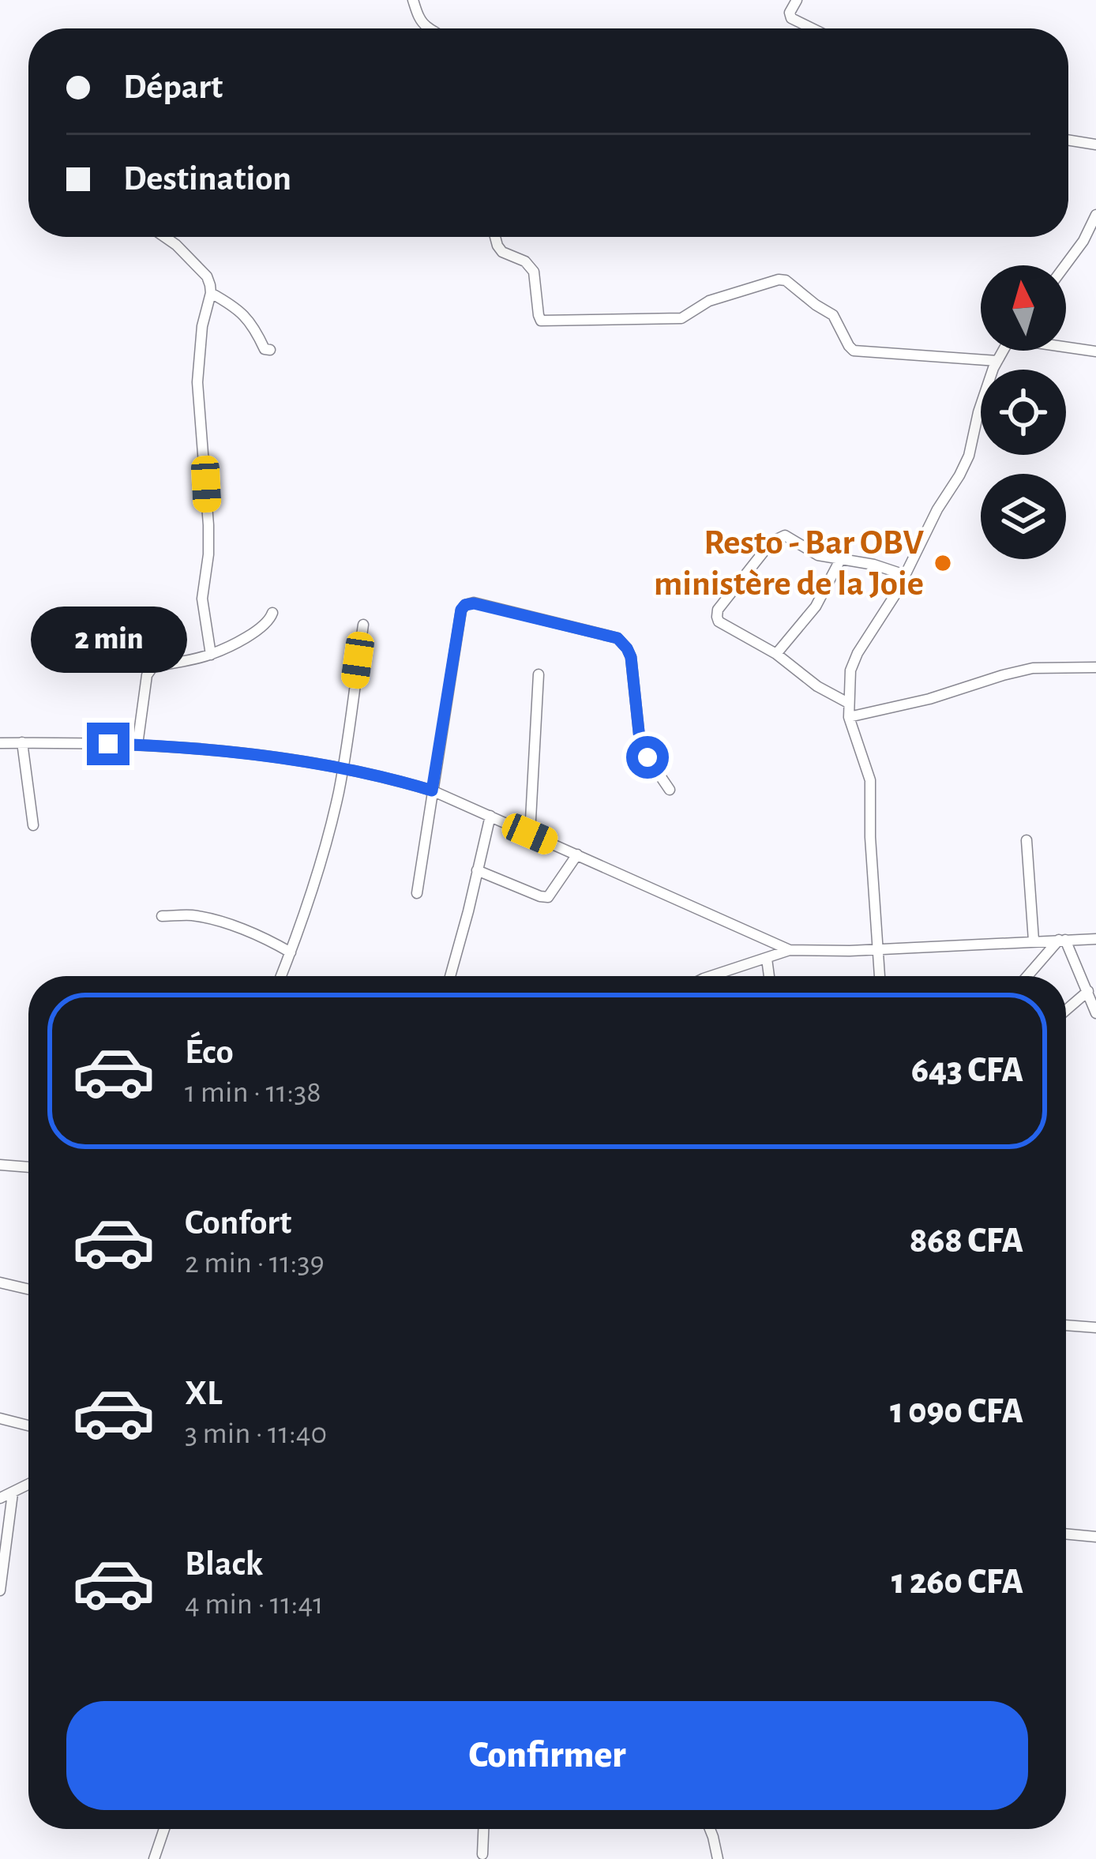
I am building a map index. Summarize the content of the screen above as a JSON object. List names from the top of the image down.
{
  "places": ["Resto - Bar OBV ministère de la Joie"],
  "north": "top",
  "page": {
    "banner": ["Départ", "Destination"],
    "bubble": "2 min",
    "list": [
      {
        "name": "Éco",
        "note": "1 min · 11:38",
        "value": "643 CFA"
      },
      {
        "name": "Confort",
        "note": "2 min · 11:39",
        "value": "868 CFA"
      },
      {
        "name": "XL",
        "note": "3 min · 11:40",
        "value": "1 090 CFA"
      },
      {
        "name": "Black",
        "note": "4 min · 11:41",
        "value": "1 260 CFA"
      }
    ],
    "buttons": "Confirmer"
  }
}
